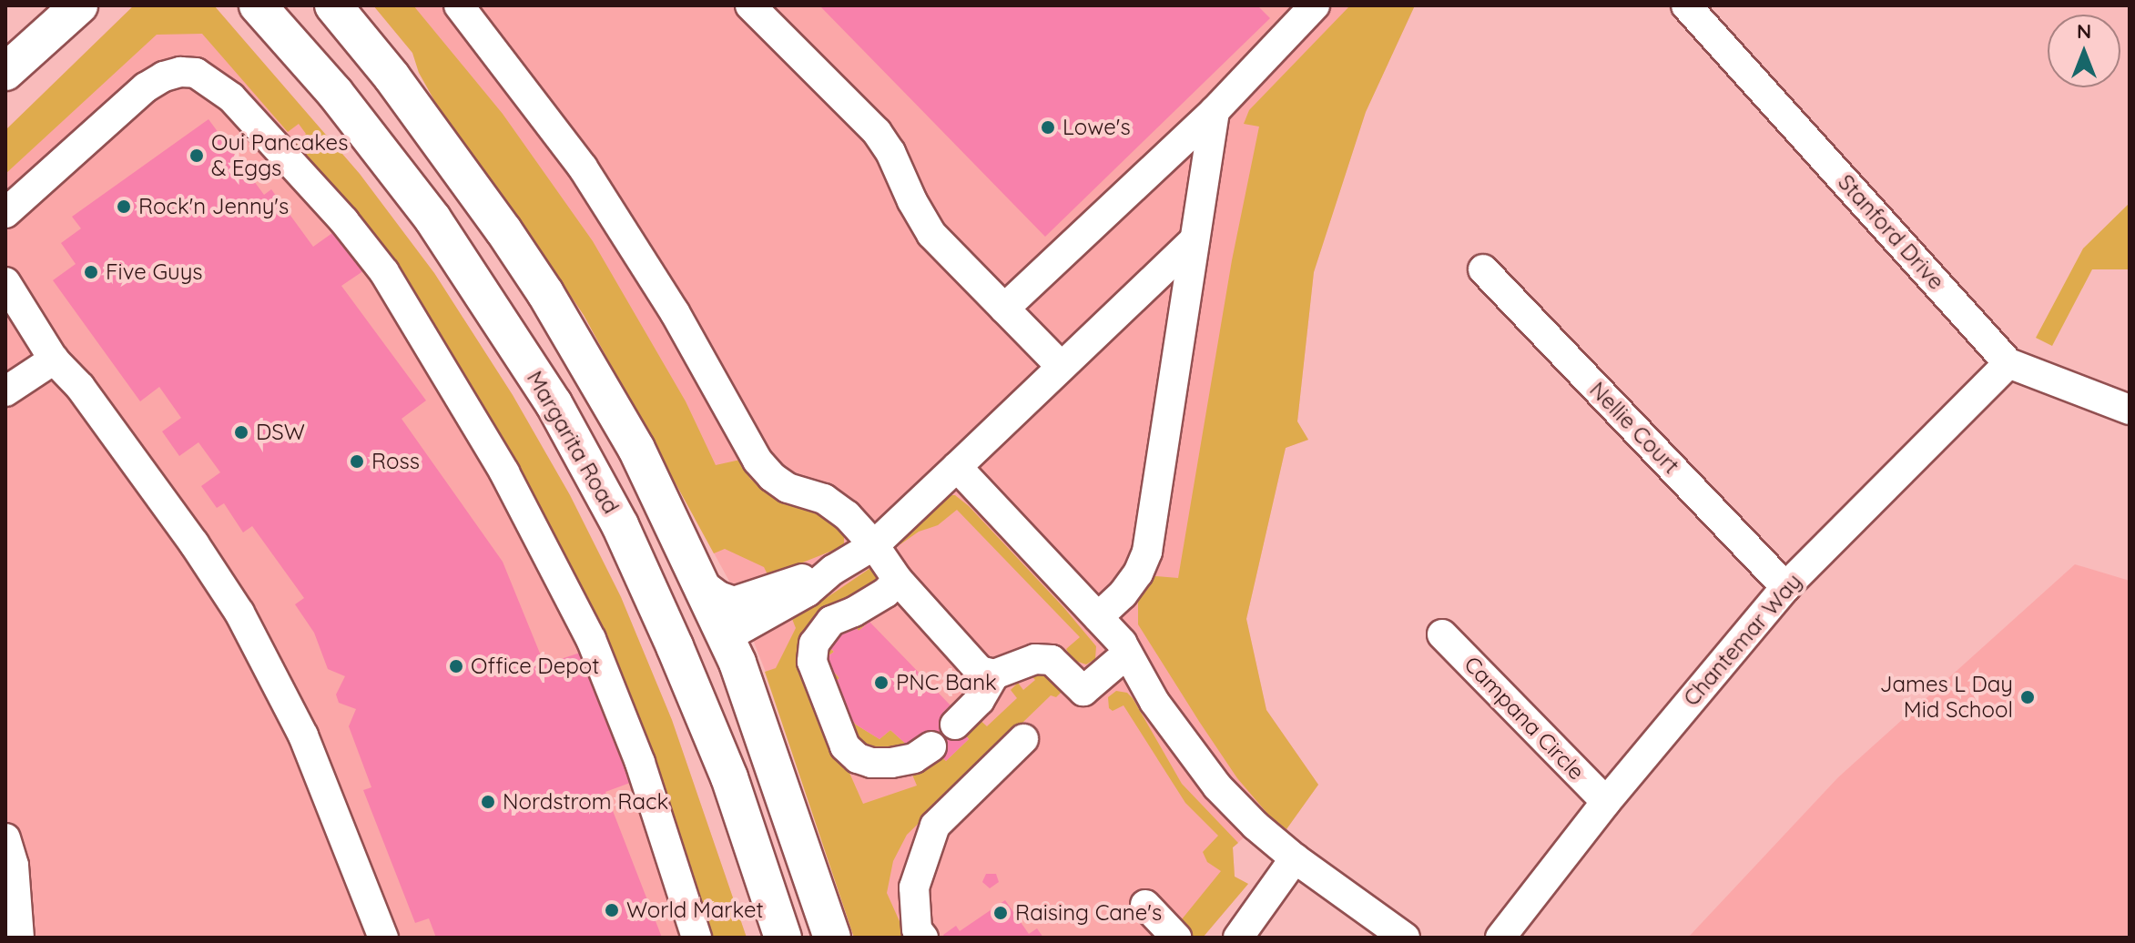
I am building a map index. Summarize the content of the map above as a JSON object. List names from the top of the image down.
{
  "streets": {
    "main road": ["Margarita Road"],
    "street": [
      "Stanford Drive",
      "Nellie Court",
      "Chantemar Way",
      "Campana Circle"
    ]
  },
  "crossings": [
    ["Stanford Drive", "Chantemar Way"],
    ["Nellie Court", "Chantemar Way"],
    ["Chantemar Way", "Campana Circle"]
  ],
  "places": [
    "Lowe's",
    "Oui Pancakes & Eggs",
    "Rock'n Jenny's",
    "Five Guys",
    "DSW",
    "Ross",
    "Office Depot",
    "PNC Bank",
    "James L Day Mid School",
    "Nordstrom Rack",
    "World Market",
    "Raising Cane's"
  ],
  "north": "top"
}
